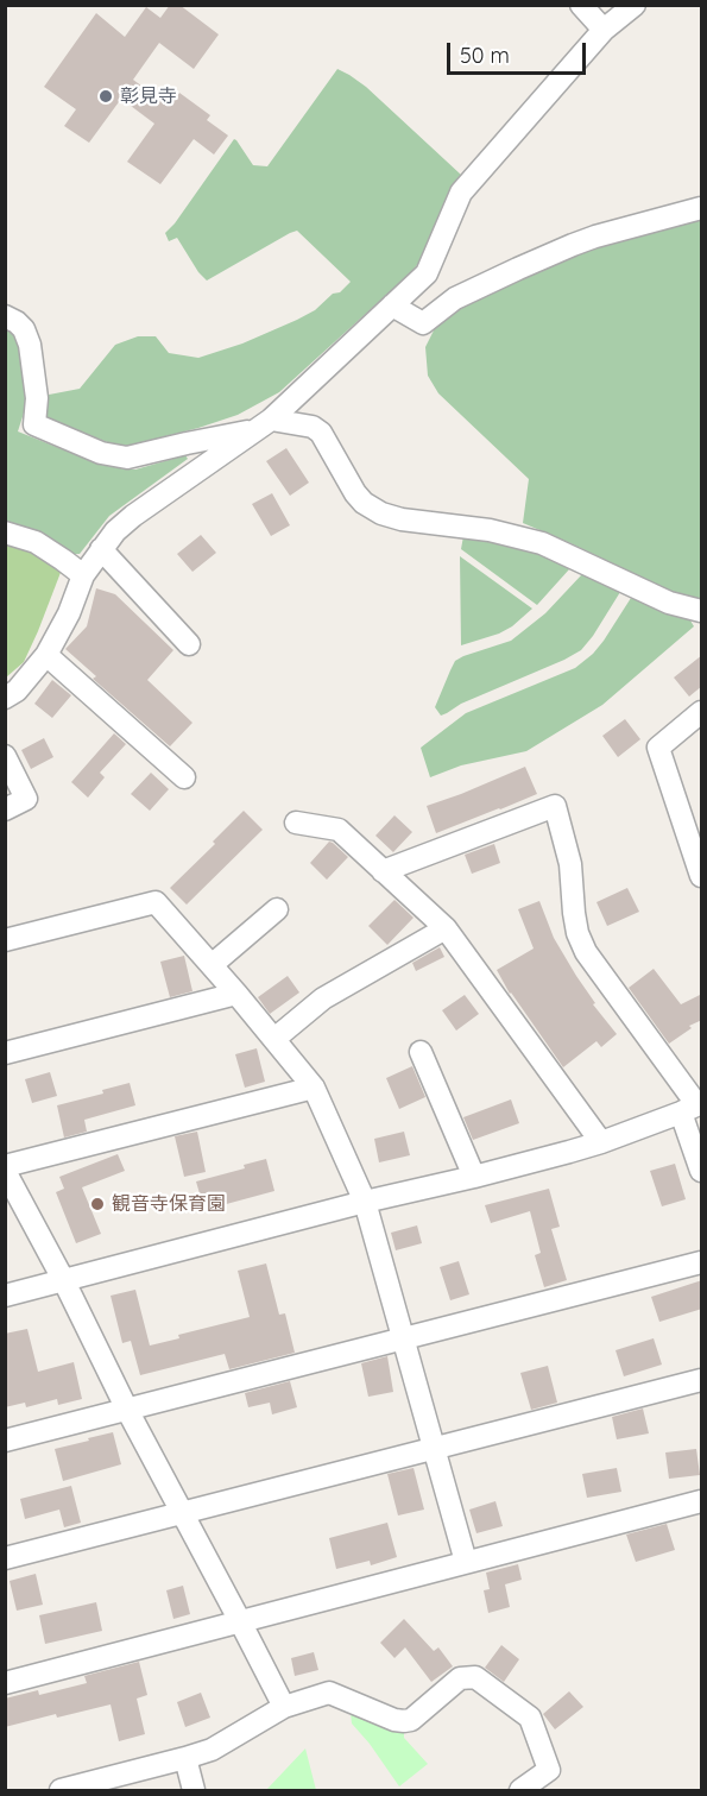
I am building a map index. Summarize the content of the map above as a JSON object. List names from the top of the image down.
{
  "places": ["彰見寺", "観音寺保育園"],
  "scale_bar": "50 m"
}
